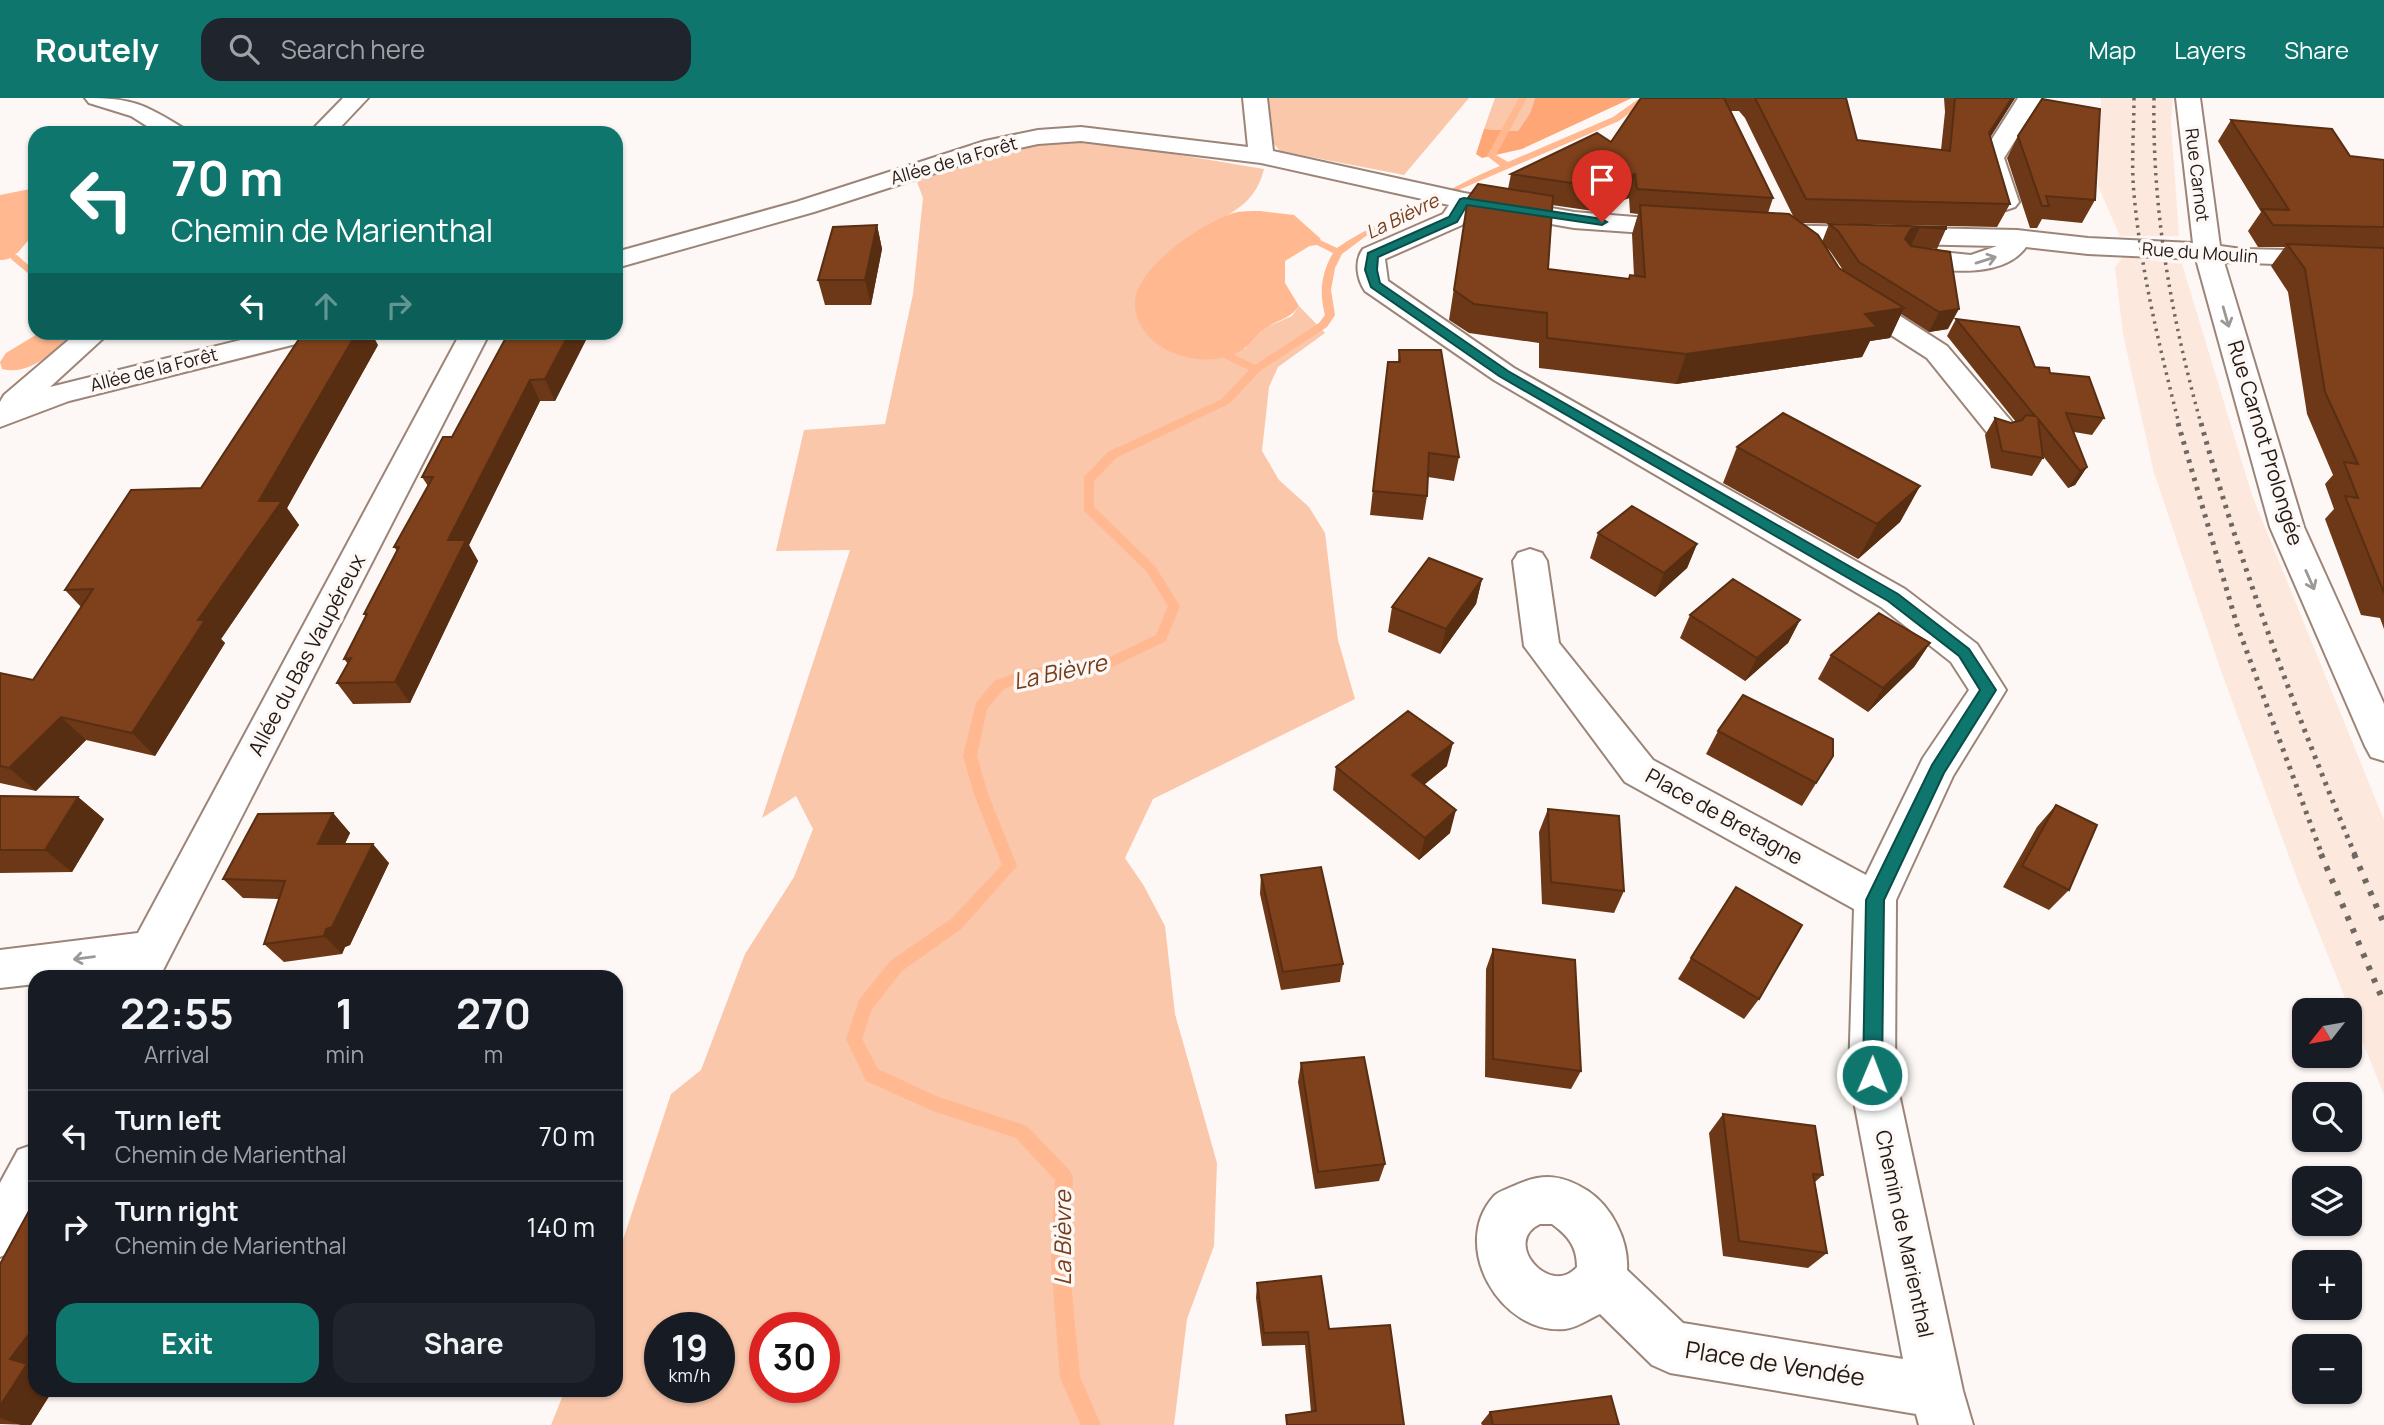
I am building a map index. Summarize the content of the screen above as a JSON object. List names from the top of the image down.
{
  "streets": {
    "street": [
      "Allée de la Forêt",
      "Rue Carnot",
      "Rue du Moulin",
      "Rue Carnot Prolongée",
      "Allée du Bas Vaupéreux",
      "Place de Bretagne",
      "Chemin de Marienthal",
      "Place de Vendée"
    ]
  },
  "crossings": [
    ["Allée de la Forêt", "Chemin de Marienthal"],
    ["Rue Carnot", "Rue du Moulin"],
    ["Rue Carnot", "Rue Carnot Prolongée"],
    ["Rue du Moulin", "Rue Carnot Prolongée"],
    ["Place de Bretagne", "Chemin de Marienthal"],
    ["Chemin de Marienthal", "Place de Vendée"]
  ],
  "one_way": ["Rue Carnot Prolongée"],
  "water": ["La Bièvre"],
  "north": "bottom left",
  "page": {
    "header": "Routely",
    "search": "Search here",
    "nav": ["Map", "Layers", "Share"],
    "turn": ["70 m", "Chemin de Marienthal"],
    "eta": [
      "22:55",
      "Arrival",
      "1",
      "min",
      "270",
      "m"
    ],
    "map_buttons": ["+", "−"],
    "list": [
      {
        "name": "Turn left",
        "note": "Chemin de Marienthal",
        "value": "70 m"
      },
      {
        "name": "Turn right",
        "note": "Chemin de Marienthal",
        "value": "140 m"
      }
    ],
    "buttons": ["Exit", "Share"],
    "speed": "19 km/h",
    "limit": "30"
  }
}
